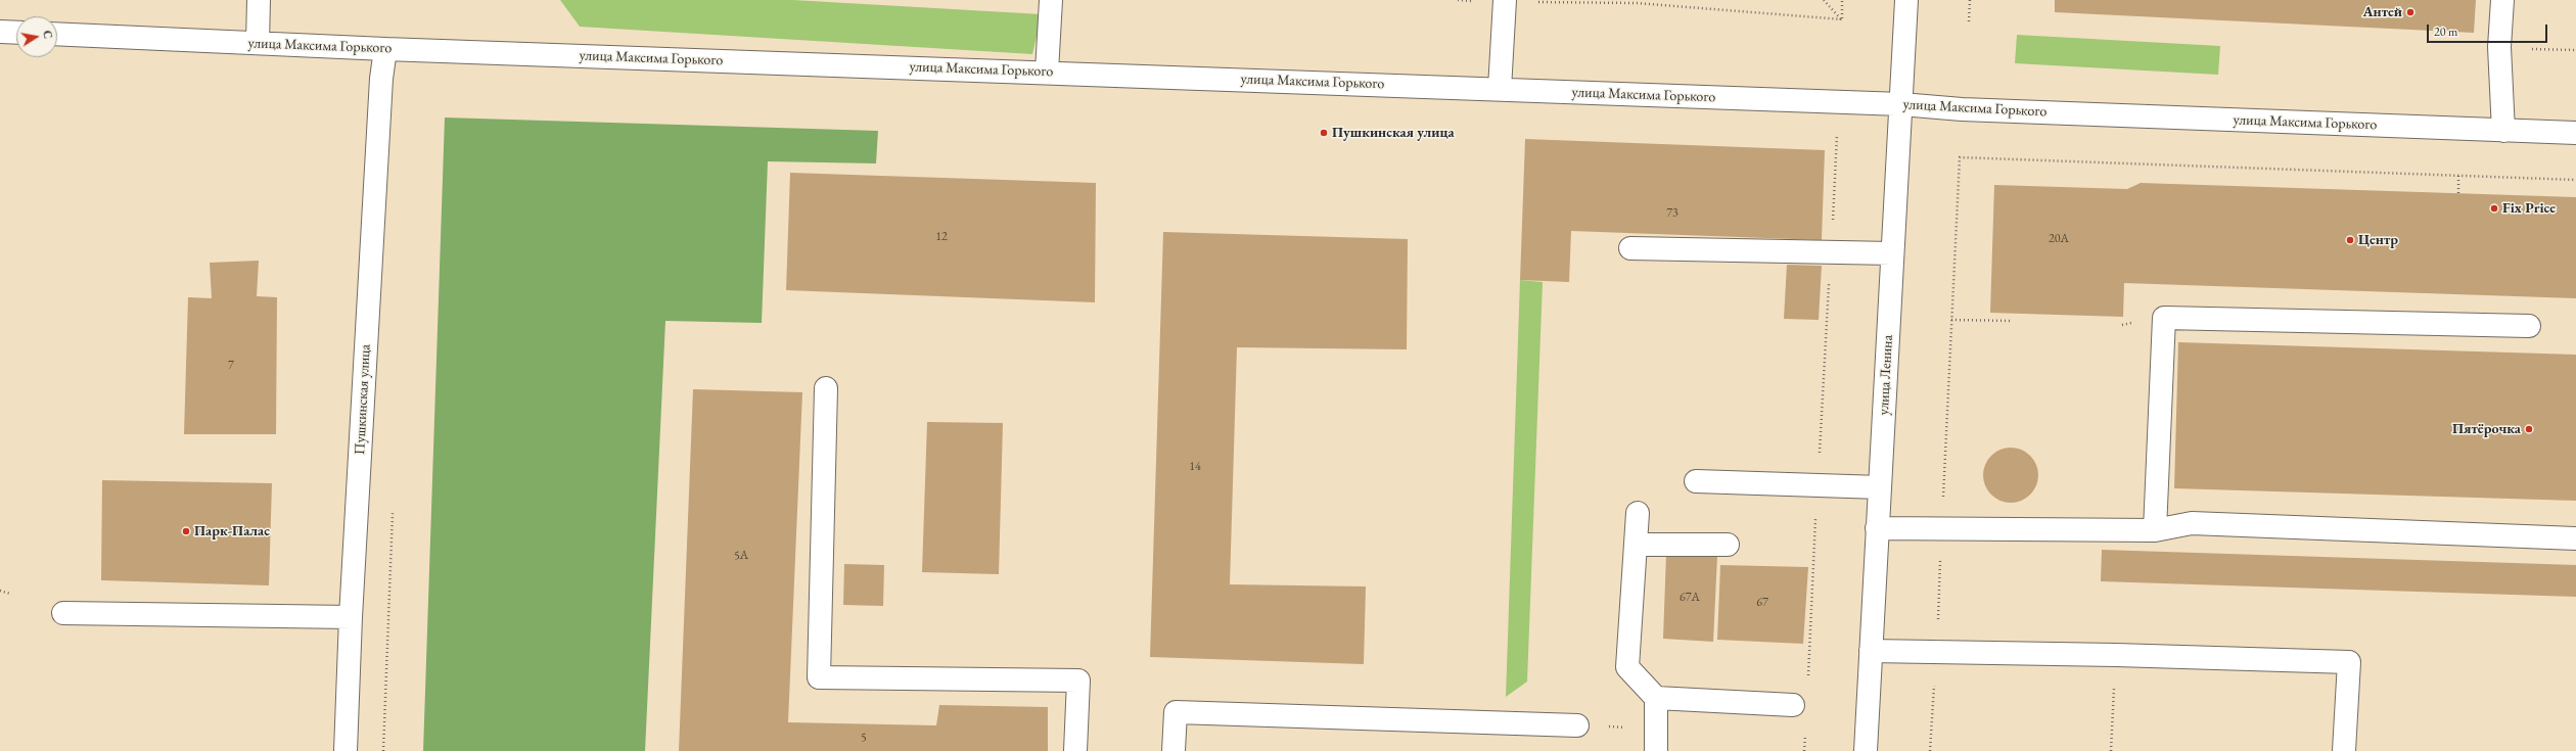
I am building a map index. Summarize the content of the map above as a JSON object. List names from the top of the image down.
{
  "streets": {
    "street": ["улица Максима Горького", "улица Ленина", "Пушкинская улица"]
  },
  "crossings": [
    ["улица Максима Горького", "улица Ленина"],
    ["улица Максима Горького", "Пушкинская улица"]
  ],
  "places": [
    "Антей",
    "Пушкинская улица",
    "Fix Price",
    "Центр",
    "Пятёрочка",
    "Парк-Палас"
  ],
  "house_numbers": [
    "73",
    "12",
    "20А",
    "7",
    "14",
    "5А",
    "67А",
    "67",
    "5"
  ],
  "scale_bar": "20 m",
  "north": "right"
}
